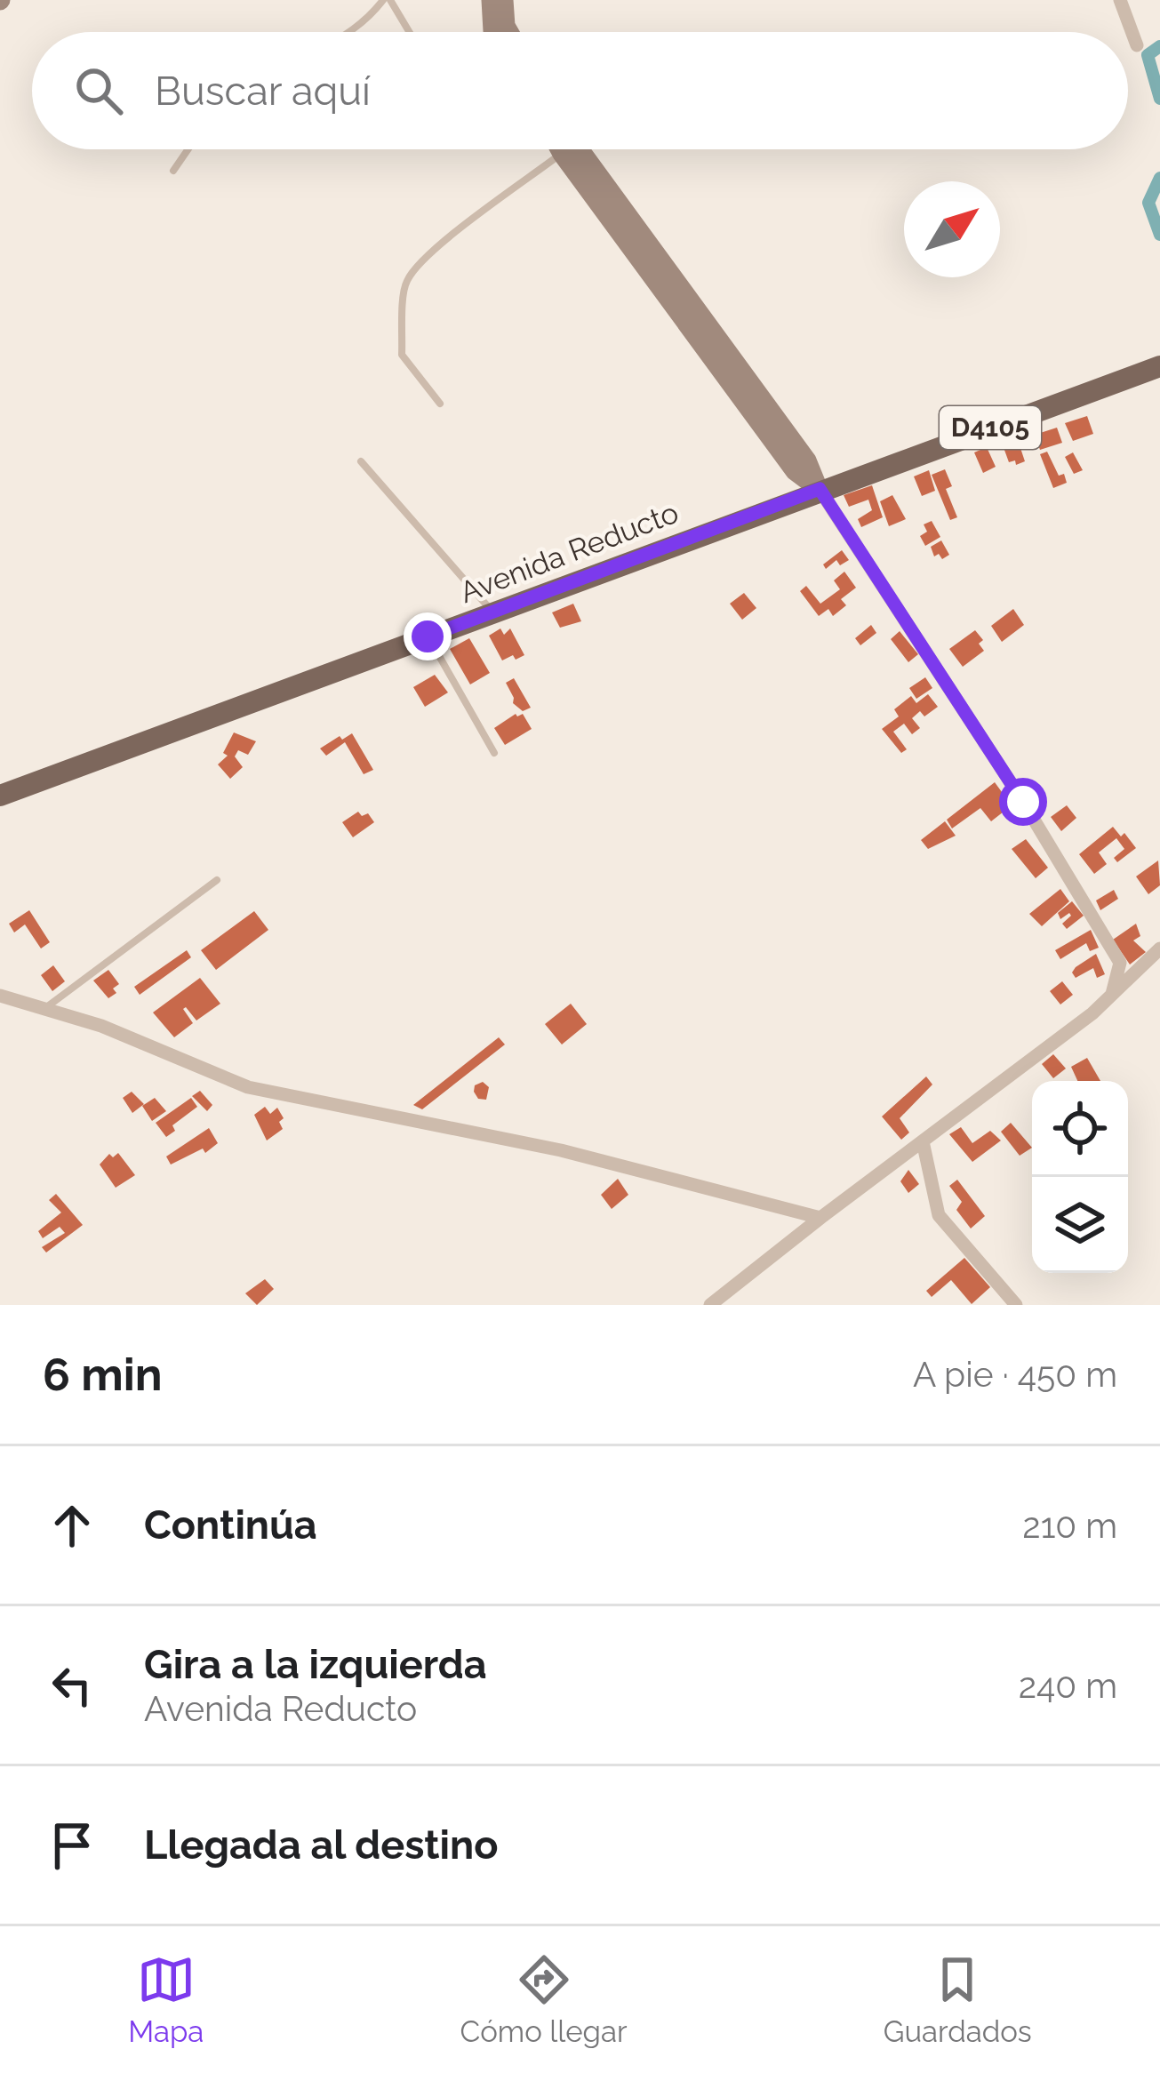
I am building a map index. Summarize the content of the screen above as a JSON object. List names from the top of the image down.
{
  "streets": {
    "main road": ["D4105", "Avenida Reducto"]
  },
  "north": "top right",
  "page": {
    "search": "Buscar aquí",
    "heading": ["6 min", "A pie · 450 m"],
    "list": [
      ["Continúa", "210 m"],
      ["Gira a la izquierda", "Avenida Reducto", "240 m"],
      "Llegada al destino"
    ],
    "nav": ["Mapa", "Cómo llegar", "Guardados"]
  }
}
